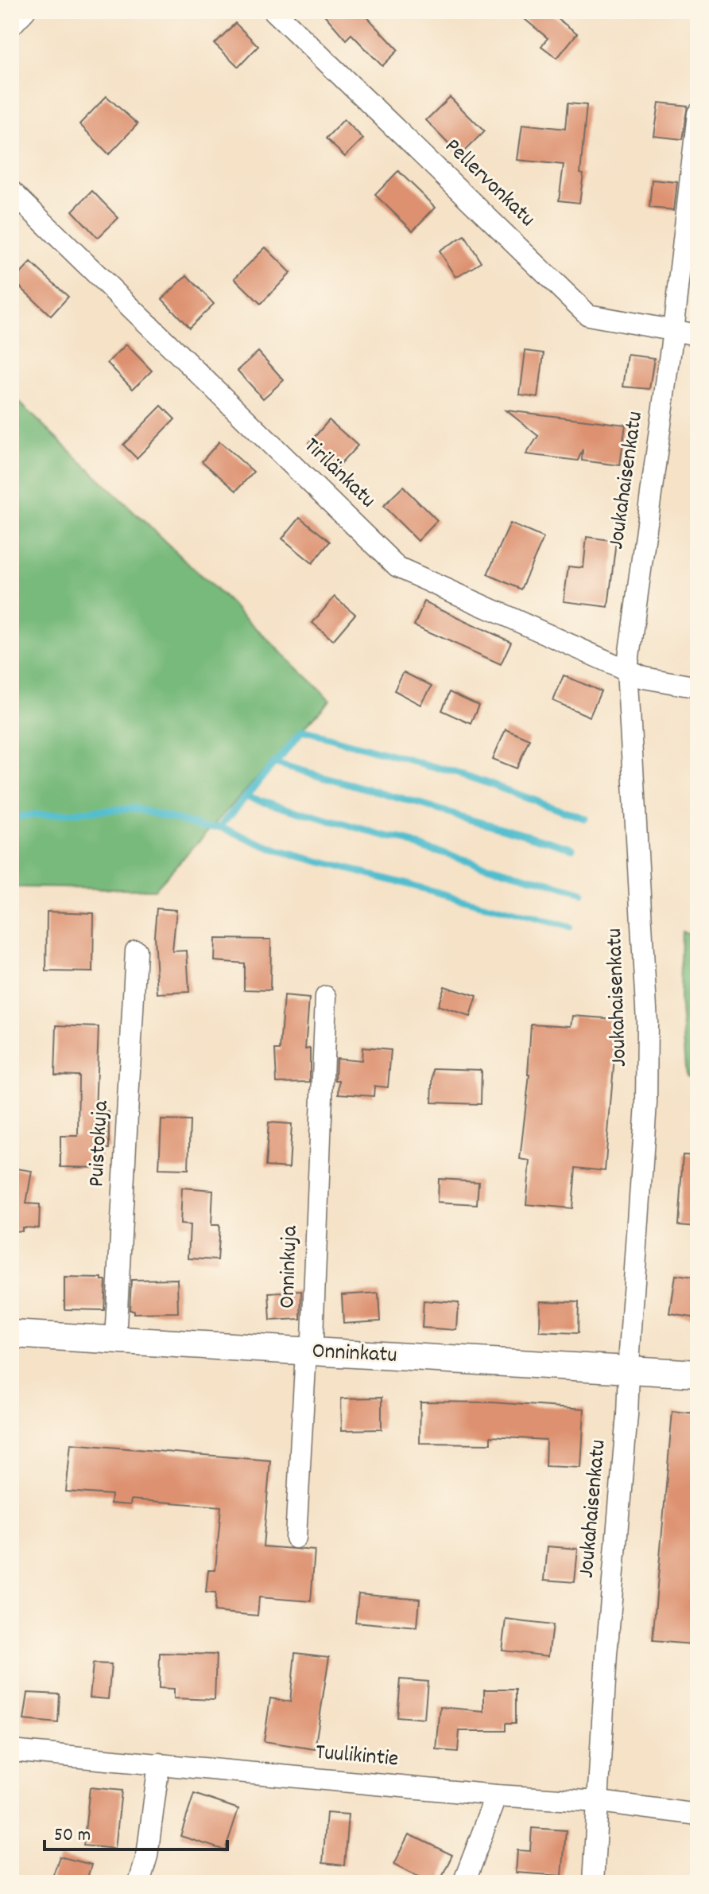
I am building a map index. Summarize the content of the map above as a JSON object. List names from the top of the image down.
{
  "streets": {
    "street": [
      "Pellervonkatu",
      "Tirilänkatu",
      "Joukahaisenkatu",
      "Puistokuja",
      "Onninkuja",
      "Onninkatu",
      "Tuulikintie"
    ]
  },
  "crossings": [
    ["Pellervonkatu", "Joukahaisenkatu"],
    ["Tirilänkatu", "Joukahaisenkatu"],
    ["Joukahaisenkatu", "Onninkatu"],
    ["Joukahaisenkatu", "Tuulikintie"],
    ["Puistokuja", "Onninkatu"],
    ["Onninkuja", "Onninkatu"]
  ],
  "scale_bar": "50 m"
}
